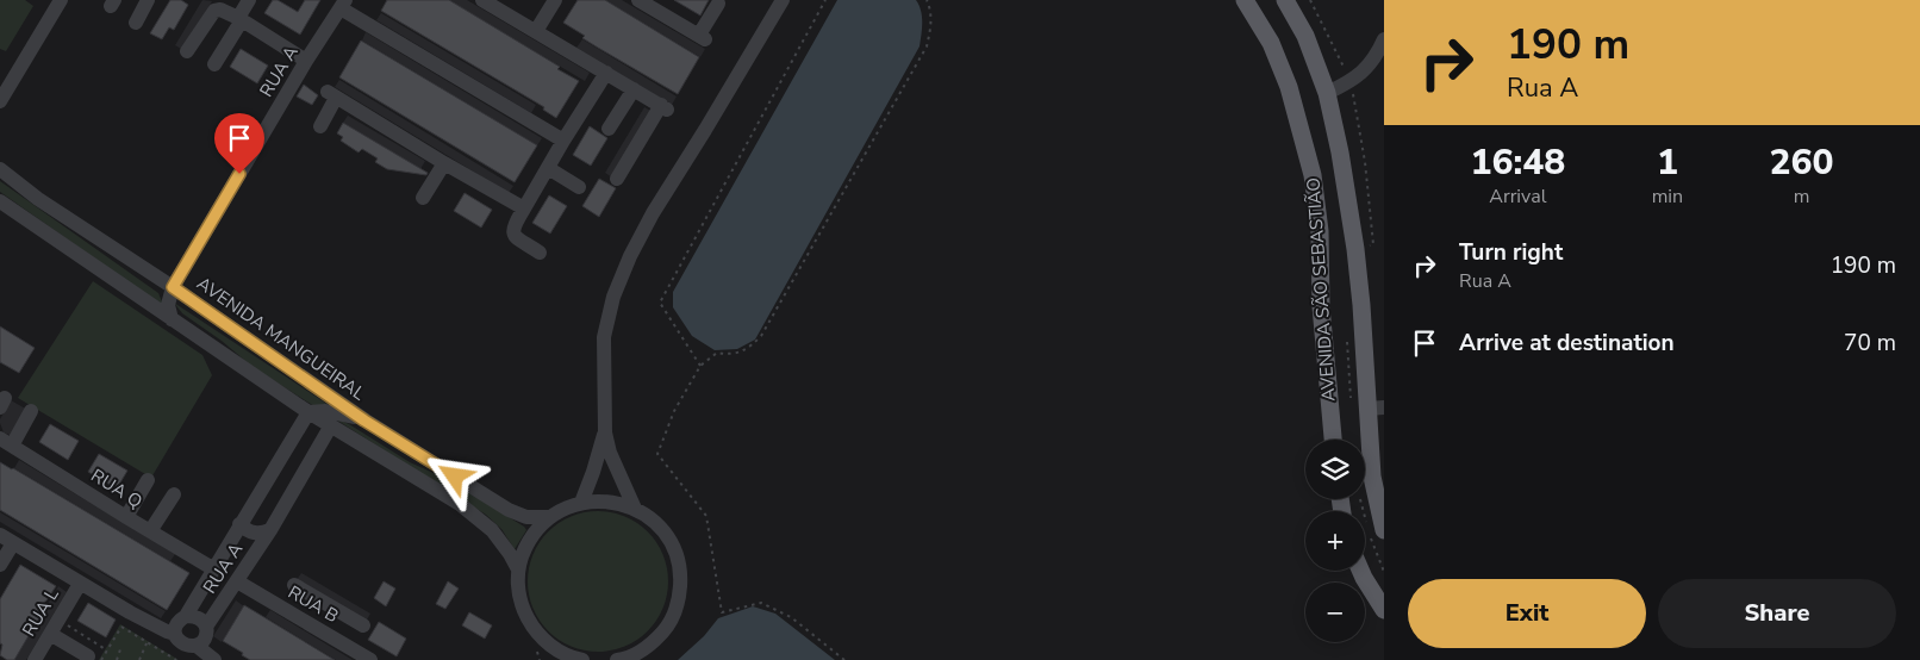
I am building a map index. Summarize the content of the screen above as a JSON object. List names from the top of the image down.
{
  "streets": {
    "main road": ["AVENIDA SÃO SEBASTIÃO"],
    "street": [
      "RUA A",
      "AVENIDA MANGUEIRAL",
      "RUA Q",
      "RUA B",
      "RUA L"
    ]
  },
  "crossings": [
    ["RUA A", "AVENIDA MANGUEIRAL"],
    ["RUA A", "RUA Q"],
    ["RUA A", "RUA B"]
  ],
  "page": {
    "turn": ["190 m", "Rua A"],
    "eta": [
      "16:48",
      "Arrival",
      "1",
      "min",
      "260",
      "m"
    ],
    "list": [
      {
        "name": "Turn right",
        "note": "Rua A",
        "value": "190 m"
      },
      {
        "name": "Arrive at destination",
        "value": "70 m"
      }
    ],
    "map_buttons": ["+", "−"],
    "buttons": ["Exit", "Share"]
  }
}
